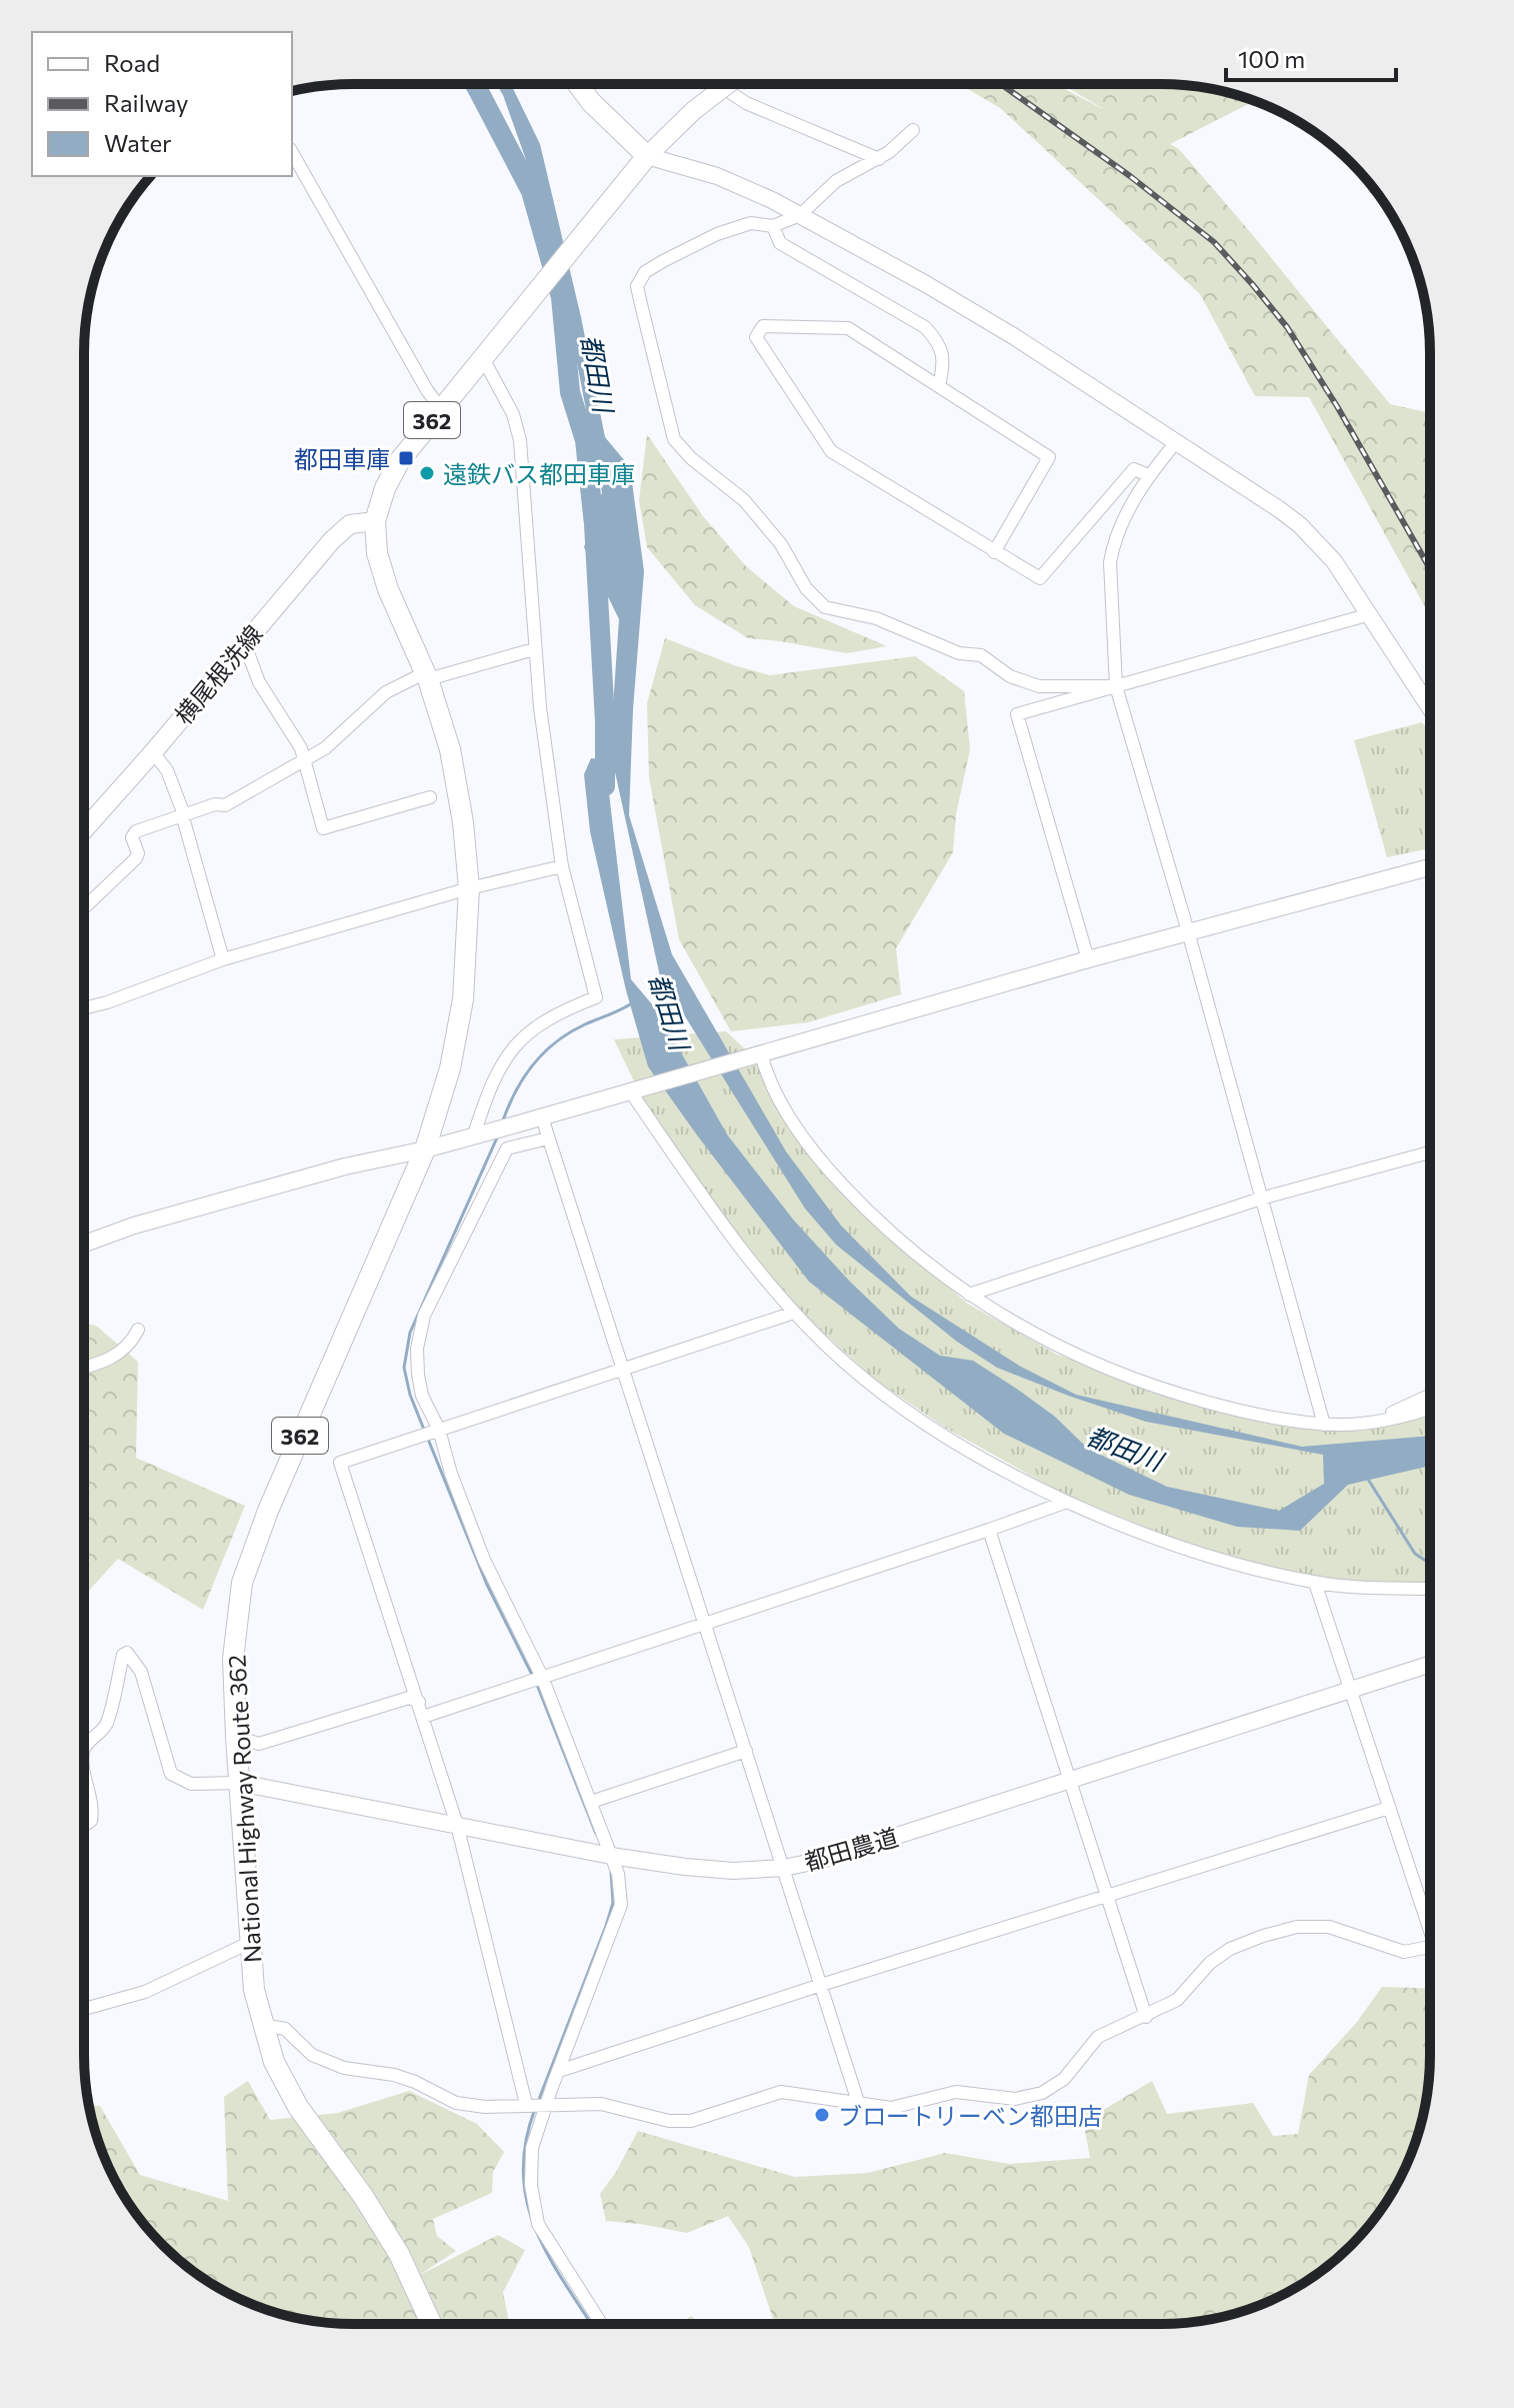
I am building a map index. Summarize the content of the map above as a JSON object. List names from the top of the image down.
{
  "streets": {
    "highway": ["362", "National Highway Route 362"],
    "main road": ["横尾根洗線"],
    "street": ["都田農道"]
  },
  "crossings": [
    ["横尾根洗線", "National Highway Route 362"],
    ["National Highway Route 362", "都田農道"]
  ],
  "water": ["都田川"],
  "places": {
    "transit": ["都田車庫"],
    "other": ["遠鉄バス都田車庫", "ブロートリーベン都田店"]
  },
  "legend": ["Road", "Railway", "Water"],
  "scale_bar": "100 m"
}
